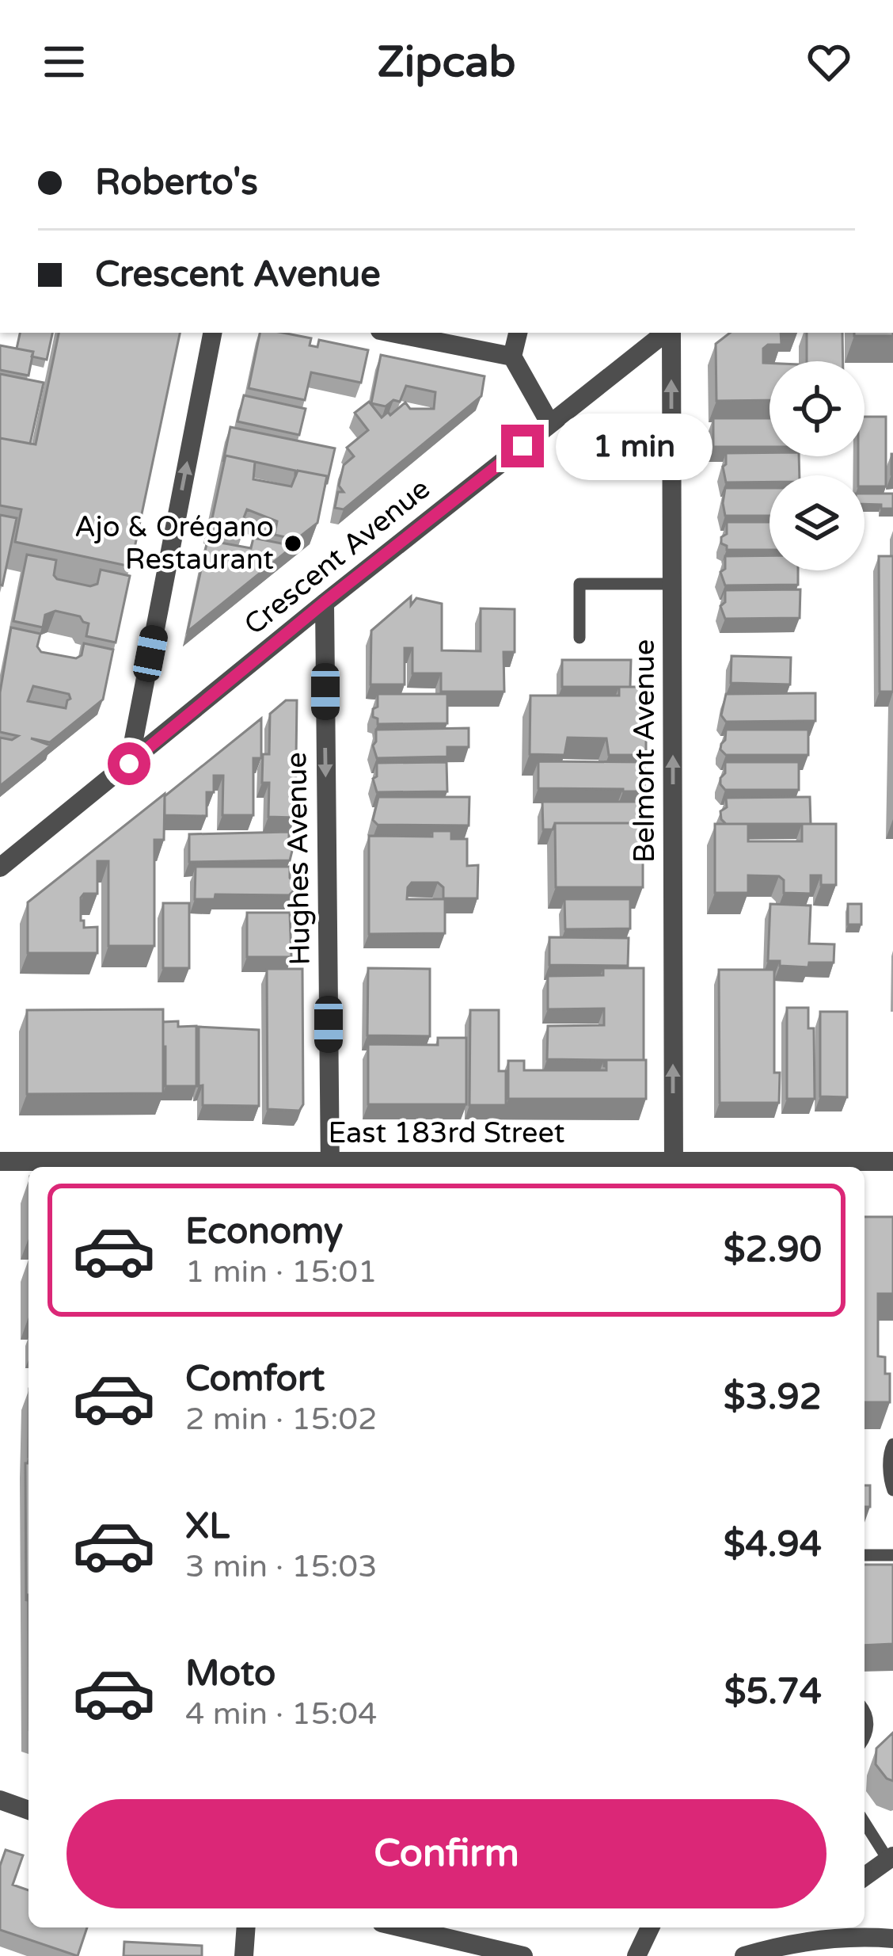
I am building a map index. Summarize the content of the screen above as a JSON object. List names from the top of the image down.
{
  "streets": {
    "street": [
      "Crescent Avenue",
      "Belmont Avenue",
      "Hughes Avenue",
      "East 183rd Street"
    ]
  },
  "crossings": [
    ["Crescent Avenue", "Hughes Avenue"],
    ["Belmont Avenue", "East 183rd Street"],
    ["Hughes Avenue", "East 183rd Street"]
  ],
  "one_way": ["Belmont Avenue", "Hughes Avenue"],
  "places": ["Ajo & Orégano Restaurant"],
  "page": {
    "header": "Zipcab",
    "banner": ["Roberto's", "Crescent Avenue"],
    "bubble": "1 min",
    "list": [
      {
        "name": "Economy",
        "note": "1 min · 15:01",
        "value": "$2.90"
      },
      {
        "name": "Comfort",
        "note": "2 min · 15:02",
        "value": "$3.92"
      },
      {
        "name": "XL",
        "note": "3 min · 15:03",
        "value": "$4.94"
      },
      {
        "name": "Moto",
        "note": "4 min · 15:04",
        "value": "$5.74"
      }
    ],
    "buttons": "Confirm"
  }
}
